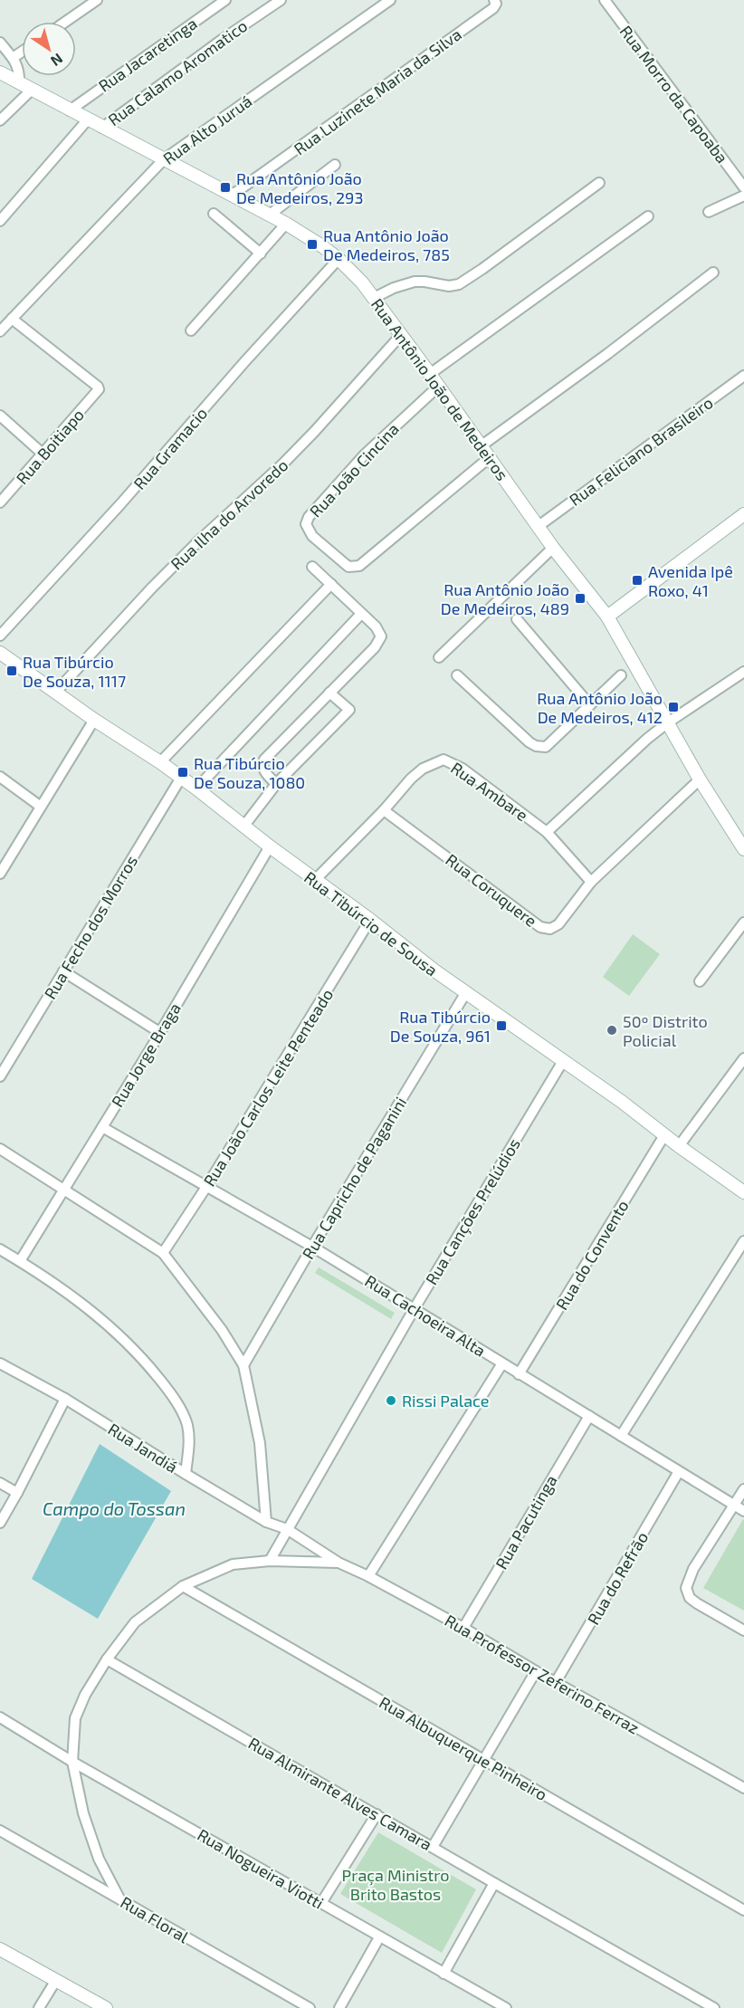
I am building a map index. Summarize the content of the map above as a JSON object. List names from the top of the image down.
{
  "streets": {
    "street": [
      "Rua Jacaretinga",
      "Rua Calamo Aromatico",
      "Rua Luzinete Maria da Silva",
      "Rua Morro da Capoaba",
      "Rua Alto Juruá",
      "Rua Antônio João de Medeiros",
      "Rua Boitiapo",
      "Rua Gramacio",
      "Rua Feliciano Brasileiro",
      "Rua João Cincina",
      "Rua Ilha do Arvoredo",
      "Rua Ambare",
      "Rua Coruquere",
      "Rua Tibúrcio de Sousa",
      "Rua Fecho dos Morros",
      "Rua Jorge Braga",
      "Rua João Carlos Leite Penteado",
      "Rua Capricho de Paganini",
      "Rua Canções Prelúdios",
      "Rua do Convento",
      "Rua Cachoeira Alta",
      "Rua Jandiá",
      "Rua Pacutinga",
      "Rua do Refrão",
      "Rua Professor Zeferino Ferraz",
      "Rua Albuquerque Pinheiro",
      "Rua Almirante Alves Camara",
      "Rua Nogueira Viotti",
      "Rua Floral"
    ]
  },
  "crossings": [
    ["Rua Jacaretinga", "Rua Antônio João de Medeiros"],
    ["Rua Calamo Aromatico", "Rua Antônio João de Medeiros"],
    ["Rua Luzinete Maria da Silva", "Rua Antônio João de Medeiros"],
    ["Rua Alto Juruá", "Rua Antônio João de Medeiros"],
    ["Rua Alto Juruá", "Rua Boitiapo"],
    ["Rua Antônio João de Medeiros", "Rua Gramacio"],
    ["Rua Antônio João de Medeiros", "Rua Feliciano Brasileiro"],
    ["Rua Antônio João de Medeiros", "Rua João Cincina"],
    ["Rua Antônio João de Medeiros", "Rua Ilha do Arvoredo"],
    ["Rua Antônio João de Medeiros", "Rua Coruquere"],
    ["Rua Ilha do Arvoredo", "Rua Tibúrcio de Sousa"],
    ["Rua Ambare", "Rua Coruquere"],
    ["Rua Ambare", "Rua Tibúrcio de Sousa"],
    ["Rua Tibúrcio de Sousa", "Rua Fecho dos Morros"],
    ["Rua Tibúrcio de Sousa", "Rua Jorge Braga"],
    ["Rua Tibúrcio de Sousa", "Rua João Carlos Leite Penteado"],
    ["Rua Tibúrcio de Sousa", "Rua Capricho de Paganini"],
    ["Rua Tibúrcio de Sousa", "Rua Canções Prelúdios"],
    ["Rua Tibúrcio de Sousa", "Rua do Convento"],
    ["Rua Jorge Braga", "Rua Cachoeira Alta"],
    ["Rua João Carlos Leite Penteado", "Rua Cachoeira Alta"],
    ["Rua Capricho de Paganini", "Rua Cachoeira Alta"],
    ["Rua Canções Prelúdios", "Rua Cachoeira Alta"],
    ["Rua Canções Prelúdios", "Rua Jandiá"],
    ["Rua Canções Prelúdios", "Rua Professor Zeferino Ferraz"],
    ["Rua do Convento", "Rua Cachoeira Alta"],
    ["Rua Cachoeira Alta", "Rua Pacutinga"],
    ["Rua Cachoeira Alta", "Rua do Refrão"],
    ["Rua Jandiá", "Rua Professor Zeferino Ferraz"],
    ["Rua Pacutinga", "Rua Professor Zeferino Ferraz"],
    ["Rua do Refrão", "Rua Professor Zeferino Ferraz"],
    ["Rua Professor Zeferino Ferraz", "Rua Albuquerque Pinheiro"],
    ["Rua Professor Zeferino Ferraz", "Rua Almirante Alves Camara"],
    ["Rua Professor Zeferino Ferraz", "Rua Nogueira Viotti"],
    ["Rua Professor Zeferino Ferraz", "Rua Floral"]
  ],
  "water": ["Campo do Tossan"],
  "parks": ["Praça Ministro Brito Bastos"],
  "places": {
    "transit": [
      "Rua Antônio João De Medeiros, 293",
      "Rua Antônio João De Medeiros, 785",
      "Avenida Ipê Roxo, 41",
      "Rua Antônio João De Medeiros, 489",
      "Rua Tibúrcio De Souza, 1117",
      "Rua Antônio João De Medeiros, 412",
      "Rua Tibúrcio De Souza, 1080",
      "Rua Tibúrcio De Souza, 961"
    ],
    "other": ["50º Distrito Policial", "Rissi Palace"]
  },
  "north": "bottom right"
}
